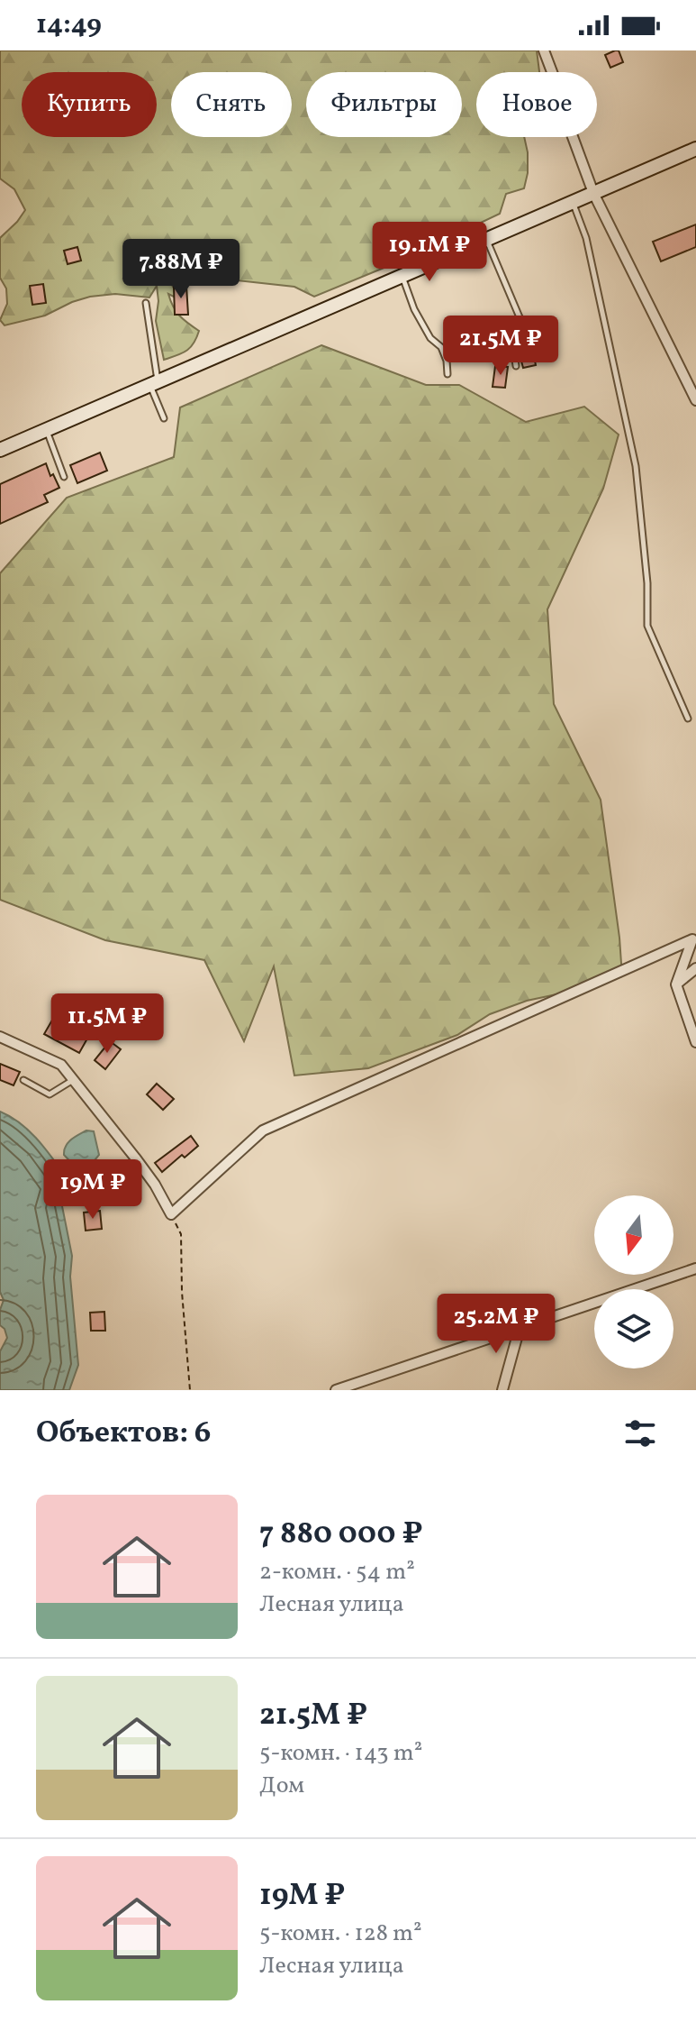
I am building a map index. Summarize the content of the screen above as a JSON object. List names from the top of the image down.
{
  "north": "bottom",
  "page": {
    "status": "14:49",
    "chip": [
      "Купить",
      "Снять",
      "Фильтры",
      "Новое"
    ],
    "price": [
      "19.1M ₽",
      "7.88M ₽",
      "21.5M ₽",
      "11.5M ₽",
      "19M ₽",
      "25.2M ₽"
    ],
    "heading": "Объектов: 6",
    "list": [
      {
        "name": "7 880 000 ₽",
        "note": "2-комн. · 54 m² · Лесная улица"
      },
      {
        "name": "21.5M ₽",
        "note": "5-комн. · 143 m² · Дом"
      },
      {
        "name": "19M ₽",
        "note": "5-комн. · 128 m² · Лесная улица"
      }
    ]
  }
}
